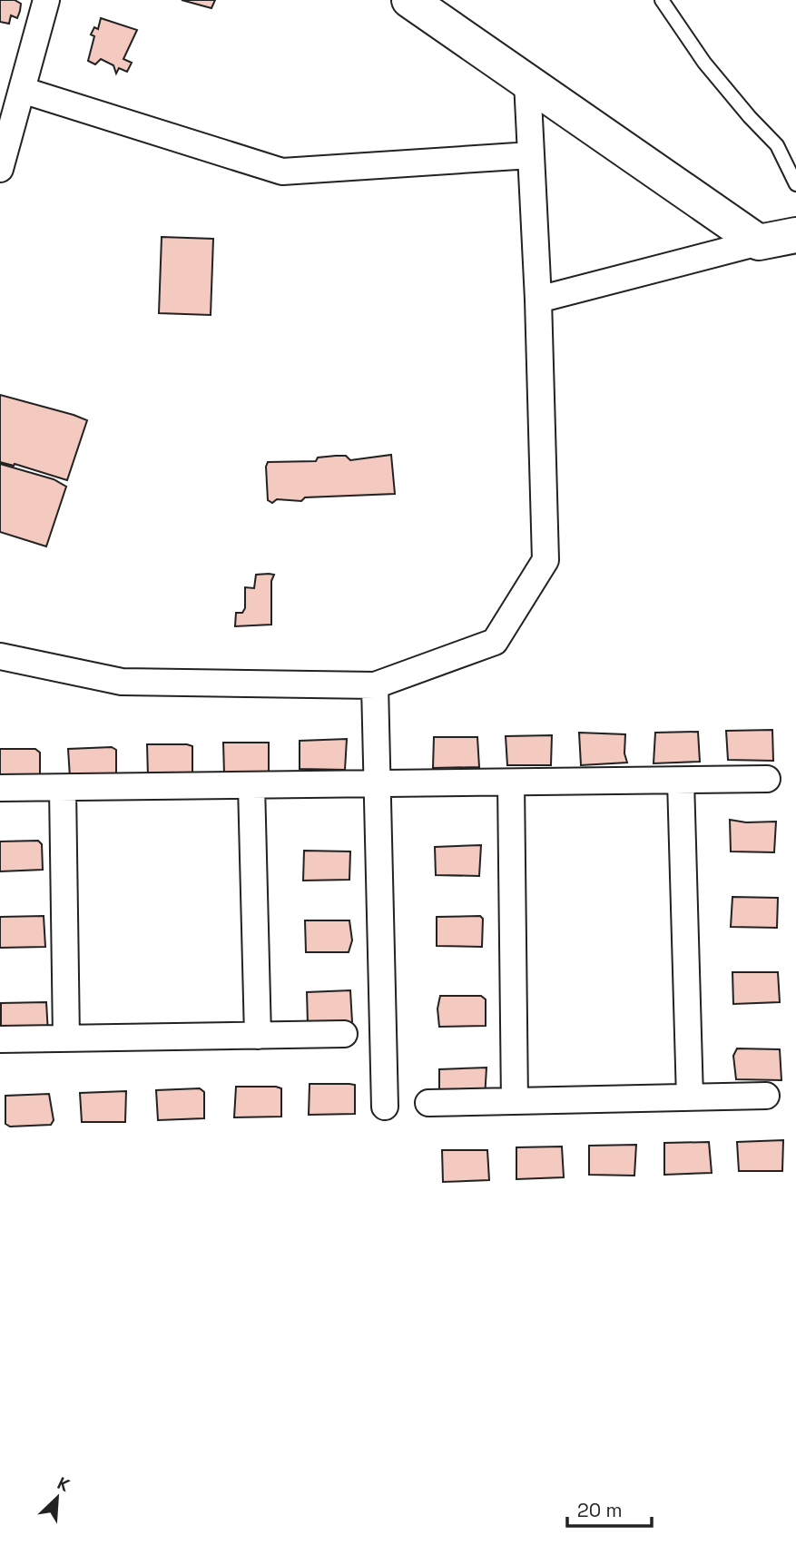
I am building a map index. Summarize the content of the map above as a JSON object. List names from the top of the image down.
{
  "scale_bar": "20 m",
  "north": "top right"
}
